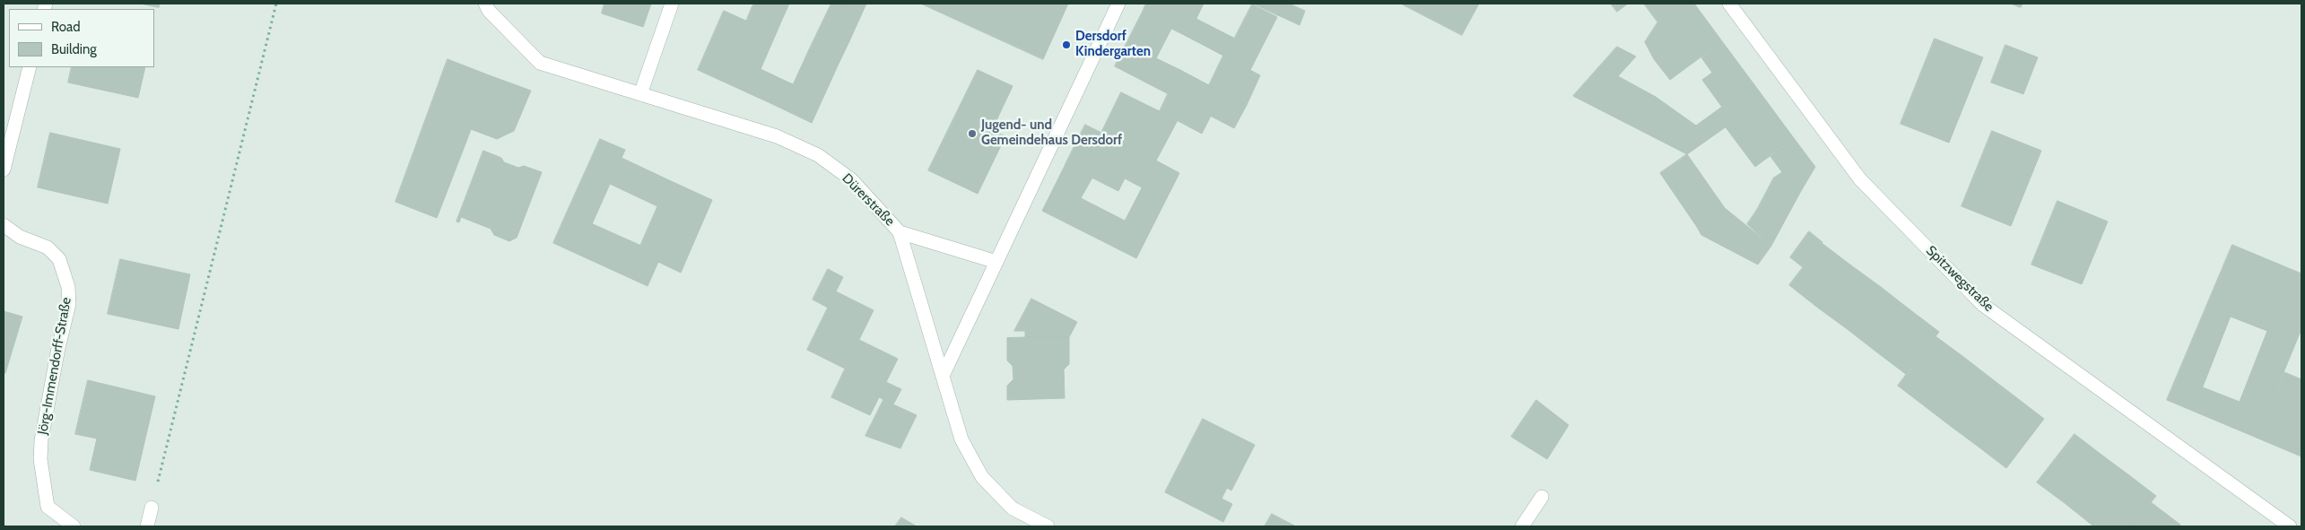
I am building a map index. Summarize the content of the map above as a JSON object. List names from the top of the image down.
{
  "streets": {
    "street": ["Dürerstraße", "Spitzwegstraße", "Jörg-Immendorff-Straße"]
  },
  "places": ["Dersdorf Kindergarten", "Jugend- und Gemeindehaus Dersdorf"],
  "legend": ["Road", "Building"]
}
